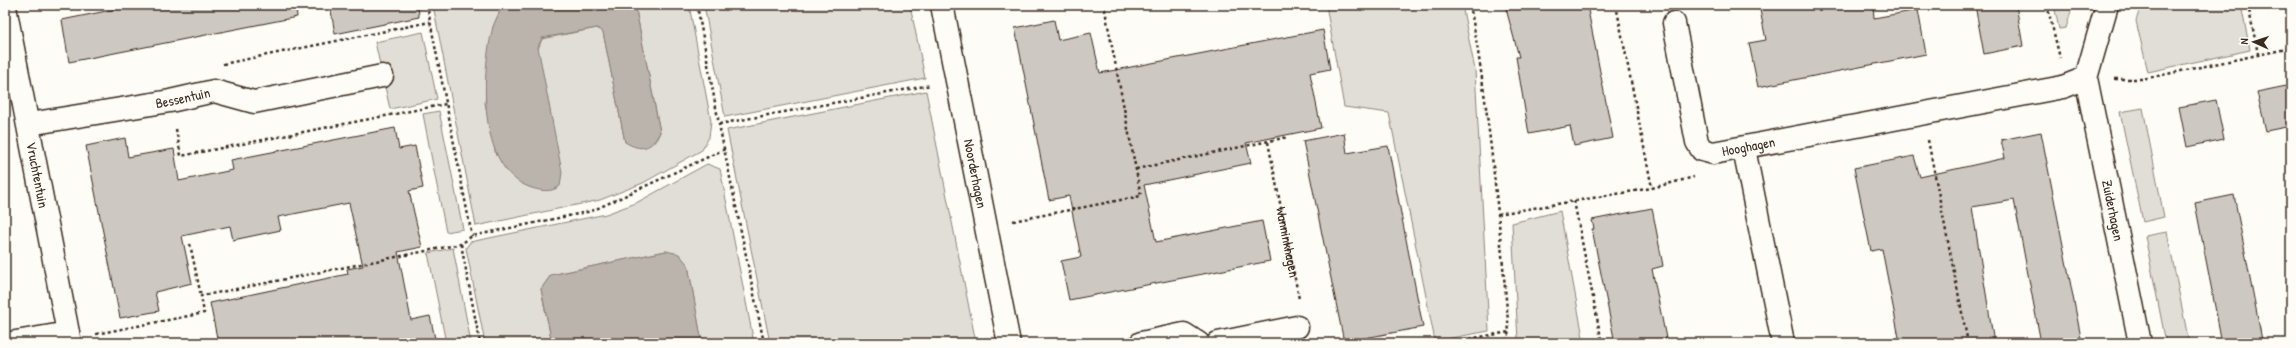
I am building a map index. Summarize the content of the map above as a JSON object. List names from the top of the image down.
{
  "streets": {
    "street": [
      "Bessentuin",
      "Hooghagen",
      "Noorderhagen",
      "Vruchtentuin",
      "Zuiderhagen"
    ],
    "path": ["Wanninkhagen"]
  },
  "crossings": [
    ["Bessentuin", "Vruchtentuin"],
    ["Hooghagen", "Zuiderhagen"]
  ],
  "north": "left"
}
